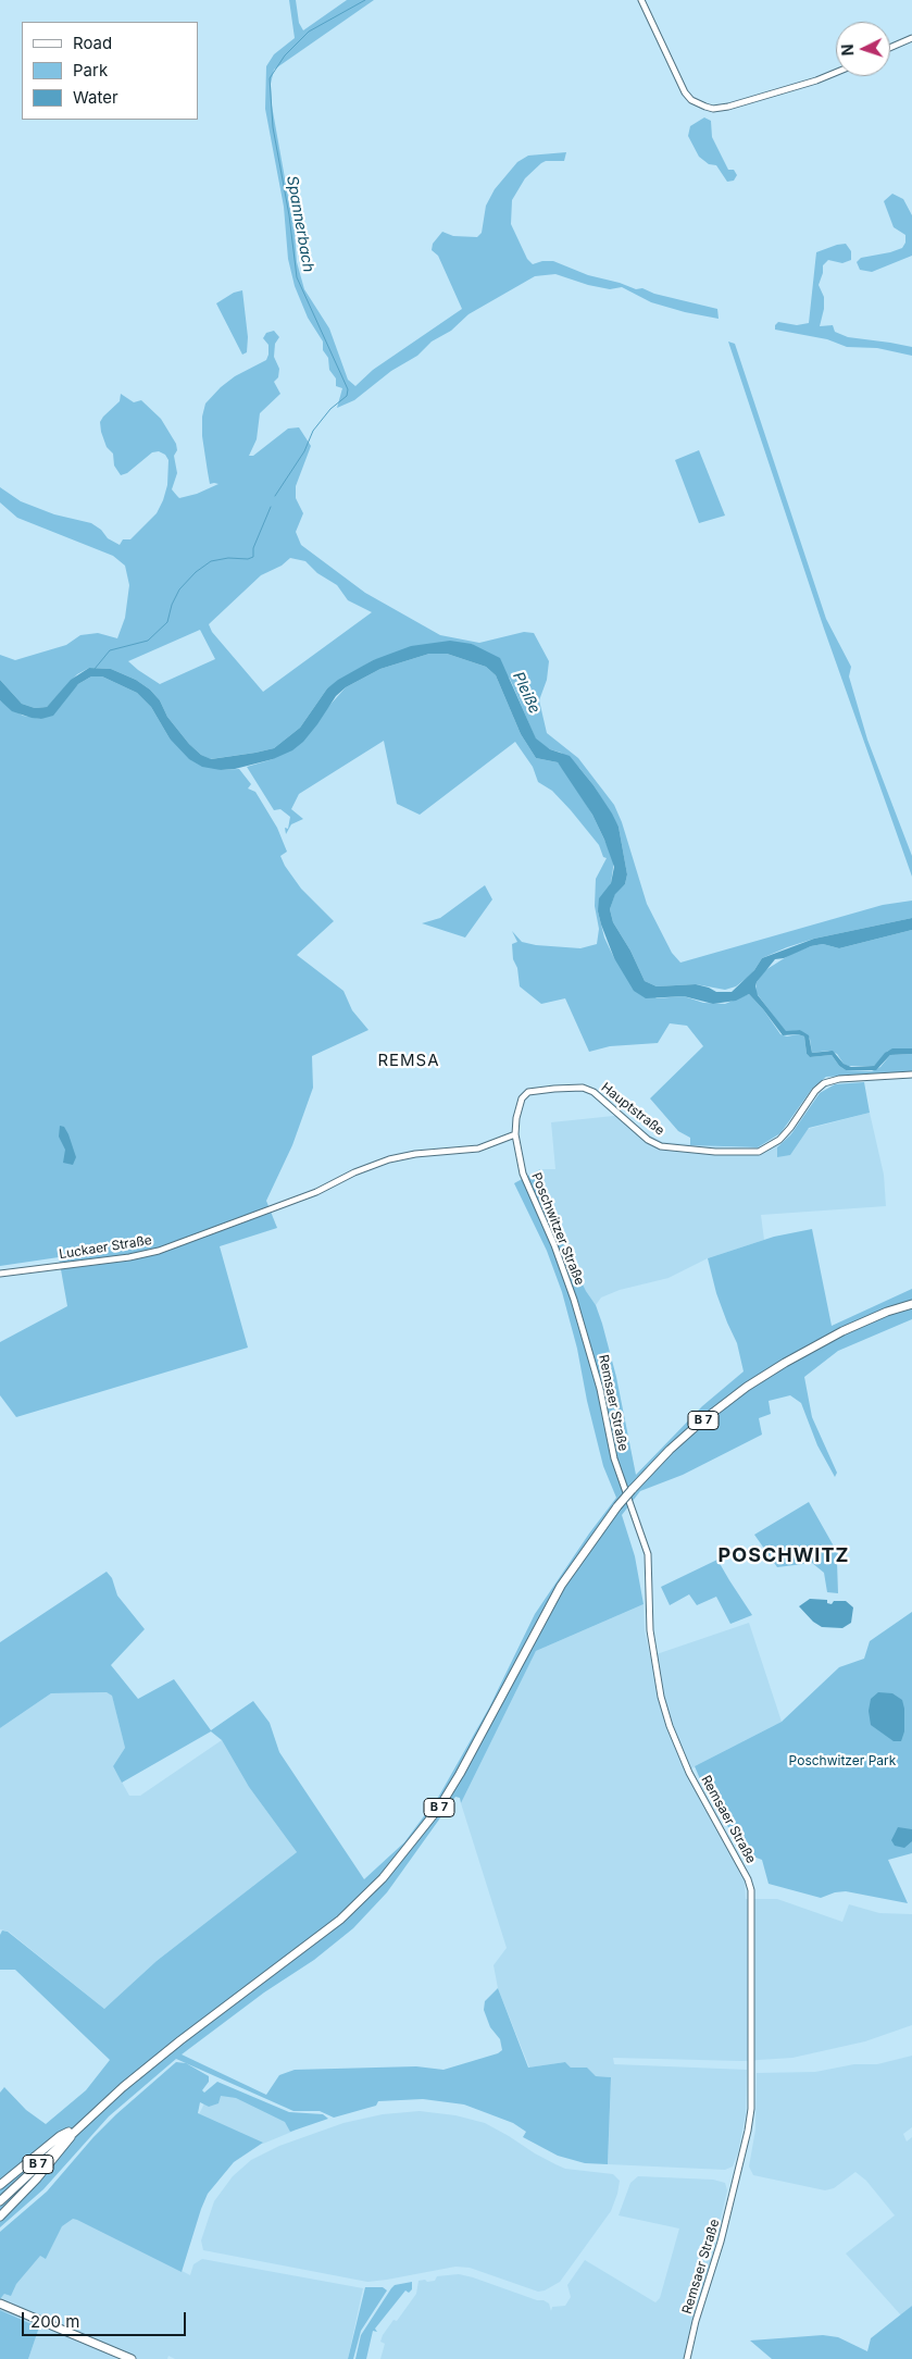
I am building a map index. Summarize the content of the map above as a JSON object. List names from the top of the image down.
{
  "streets": {
    "main road": ["B 7"],
    "street": [
      "Hauptstraße",
      "Poschwitzer Straße",
      "Luckaer Straße",
      "Remsaer Straße"
    ]
  },
  "crossings": [
    ["Hauptstraße", "Poschwitzer Straße"],
    ["Hauptstraße", "Luckaer Straße"],
    ["Poschwitzer Straße", "Luckaer Straße"],
    ["Poschwitzer Straße", "Remsaer Straße"]
  ],
  "districts": ["REMSA", "POSCHWITZ"],
  "water": ["Spannerbach", "Pleiße"],
  "parks": ["Poschwitzer Park"],
  "legend": ["Road", "Park", "Water"],
  "scale_bar": "200 m",
  "north": "left"
}
